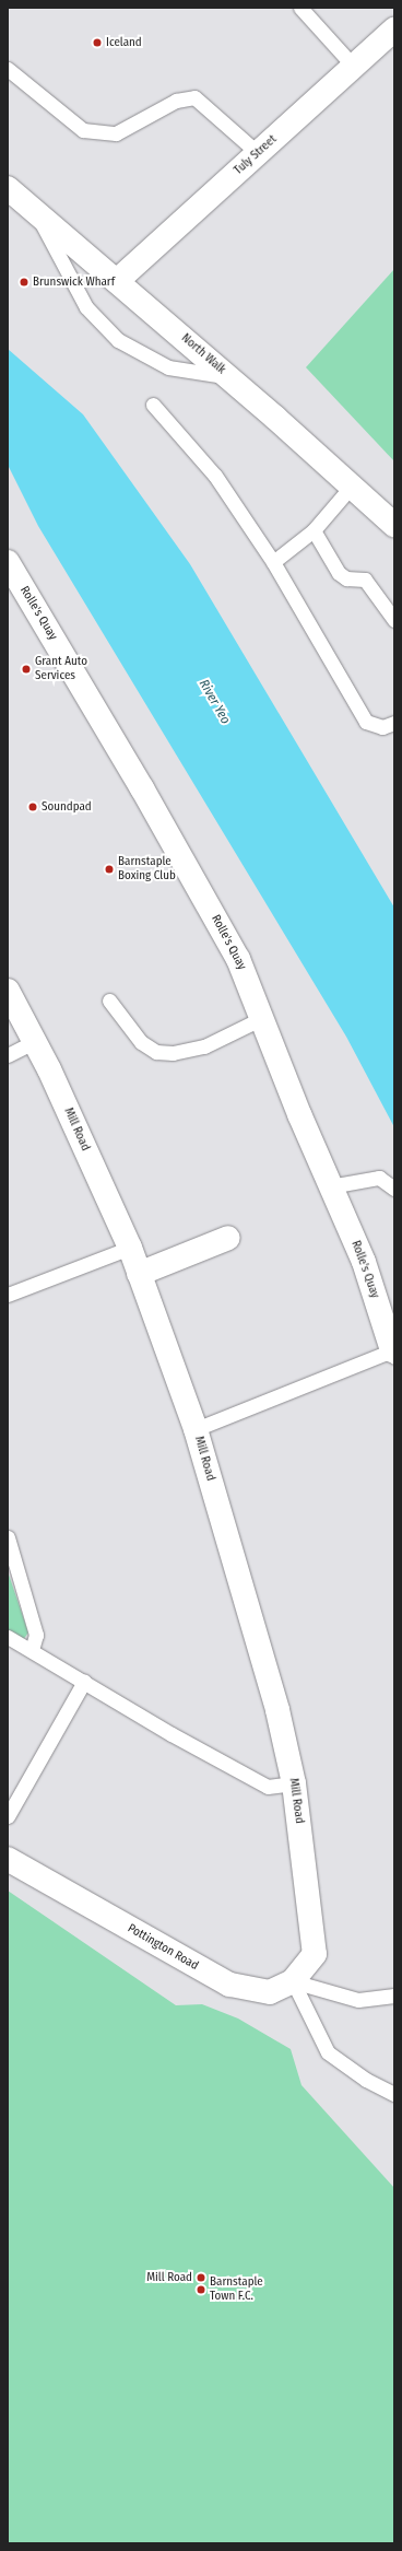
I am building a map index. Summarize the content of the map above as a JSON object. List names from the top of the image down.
{
  "streets": {
    "street": [
      "Tuly Street",
      "North Walk",
      "Rolle's Quay",
      "Mill Road",
      "Pottington Road"
    ]
  },
  "crossings": [
    ["Tuly Street", "North Walk"],
    ["Mill Road", "Pottington Road"]
  ],
  "water": ["River Yeo"],
  "places": [
    "Iceland",
    "Brunswick Wharf",
    "Grant Auto Services",
    "Soundpad",
    "Barnstaple Boxing Club",
    "Mill Road",
    "Barnstaple Town F.C."
  ]
}
